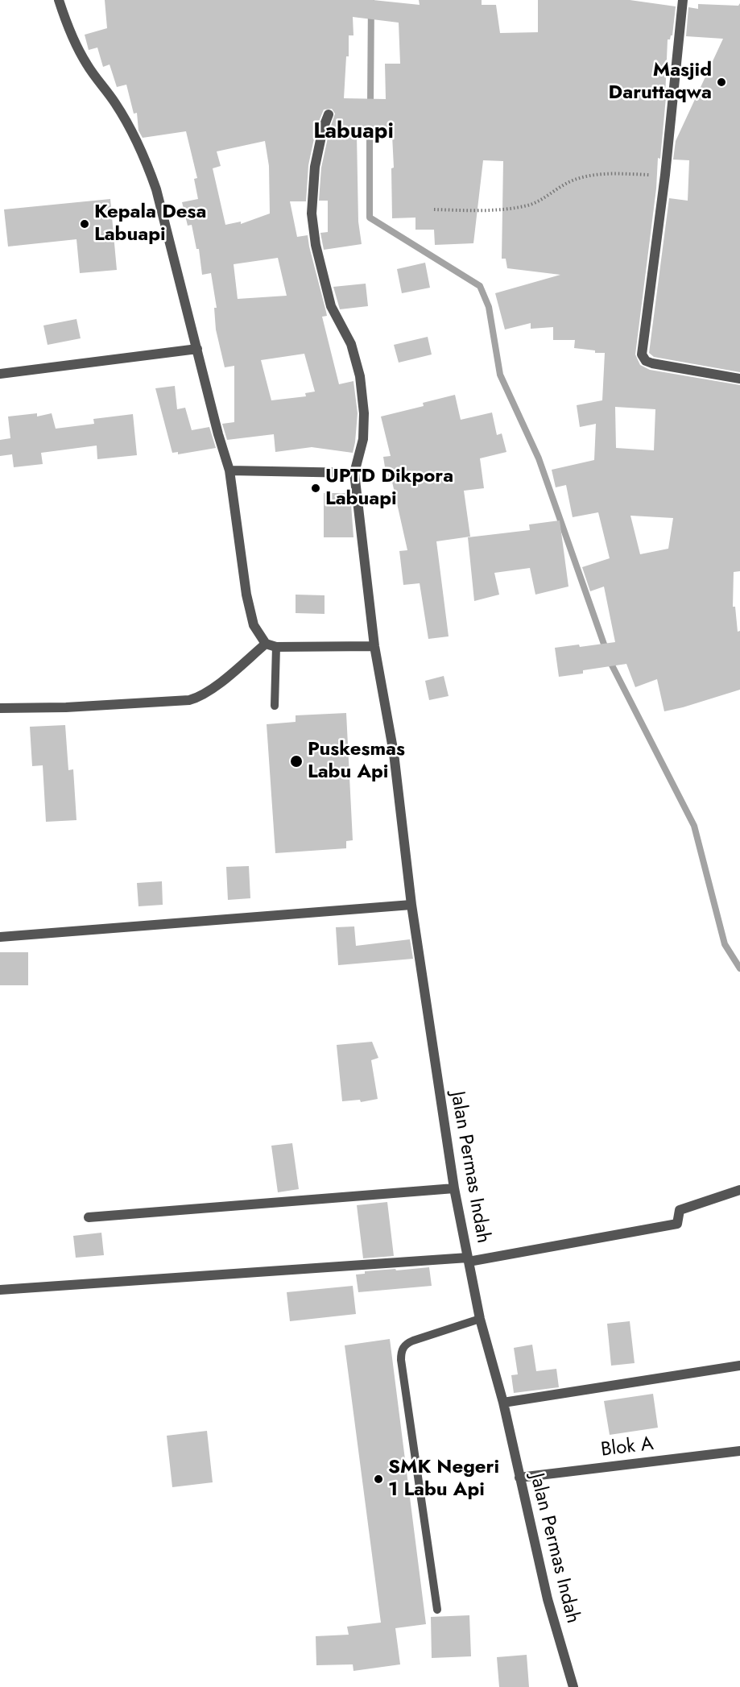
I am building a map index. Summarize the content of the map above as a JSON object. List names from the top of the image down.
{
  "streets": {
    "street": ["Jalan Permas Indah", "Blok A"]
  },
  "crossings": [
    ["Jalan Permas Indah", "Blok A"]
  ],
  "districts": ["Labuapi"],
  "places": [
    "Masjid Daruttaqwa",
    "Kepala Desa Labuapi",
    "UPTD Dikpora Labuapi",
    "Puskesmas Labu Api",
    "SMK Negeri 1 Labu Api"
  ]
}
